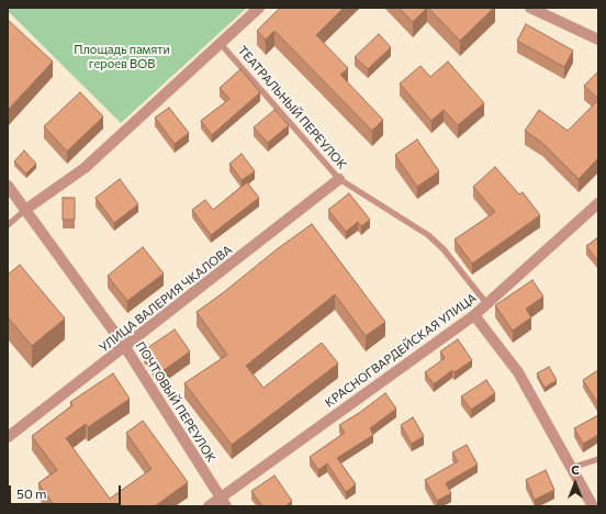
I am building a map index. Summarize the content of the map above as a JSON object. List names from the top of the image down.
{
  "streets": {
    "street": ["УЛИЦА ВАЛЕРИЯ ЧКАЛОВА", "КРАСНОГВАРДЕЙСКАЯ УЛИЦА", "ПОЧТОВЫЙ ПЕРЕУЛОК"],
    "lane": ["ТЕАТРАЛЬНЫЙ ПЕРЕУЛОК"]
  },
  "crossings": [
    ["ТЕАТРАЛЬНЫЙ ПЕРЕУЛОК", "УЛИЦА ВАЛЕРИЯ ЧКАЛОВА"],
    ["ТЕАТРАЛЬНЫЙ ПЕРЕУЛОК", "КРАСНОГВАРДЕЙСКАЯ УЛИЦА"],
    ["УЛИЦА ВАЛЕРИЯ ЧКАЛОВА", "ПОЧТОВЫЙ ПЕРЕУЛОК"],
    ["КРАСНОГВАРДЕЙСКАЯ УЛИЦА", "ПОЧТОВЫЙ ПЕРЕУЛОК"]
  ],
  "parks": ["Площадь памяти героев ВОВ"],
  "scale_bar": "50 m",
  "north": "top"
}
